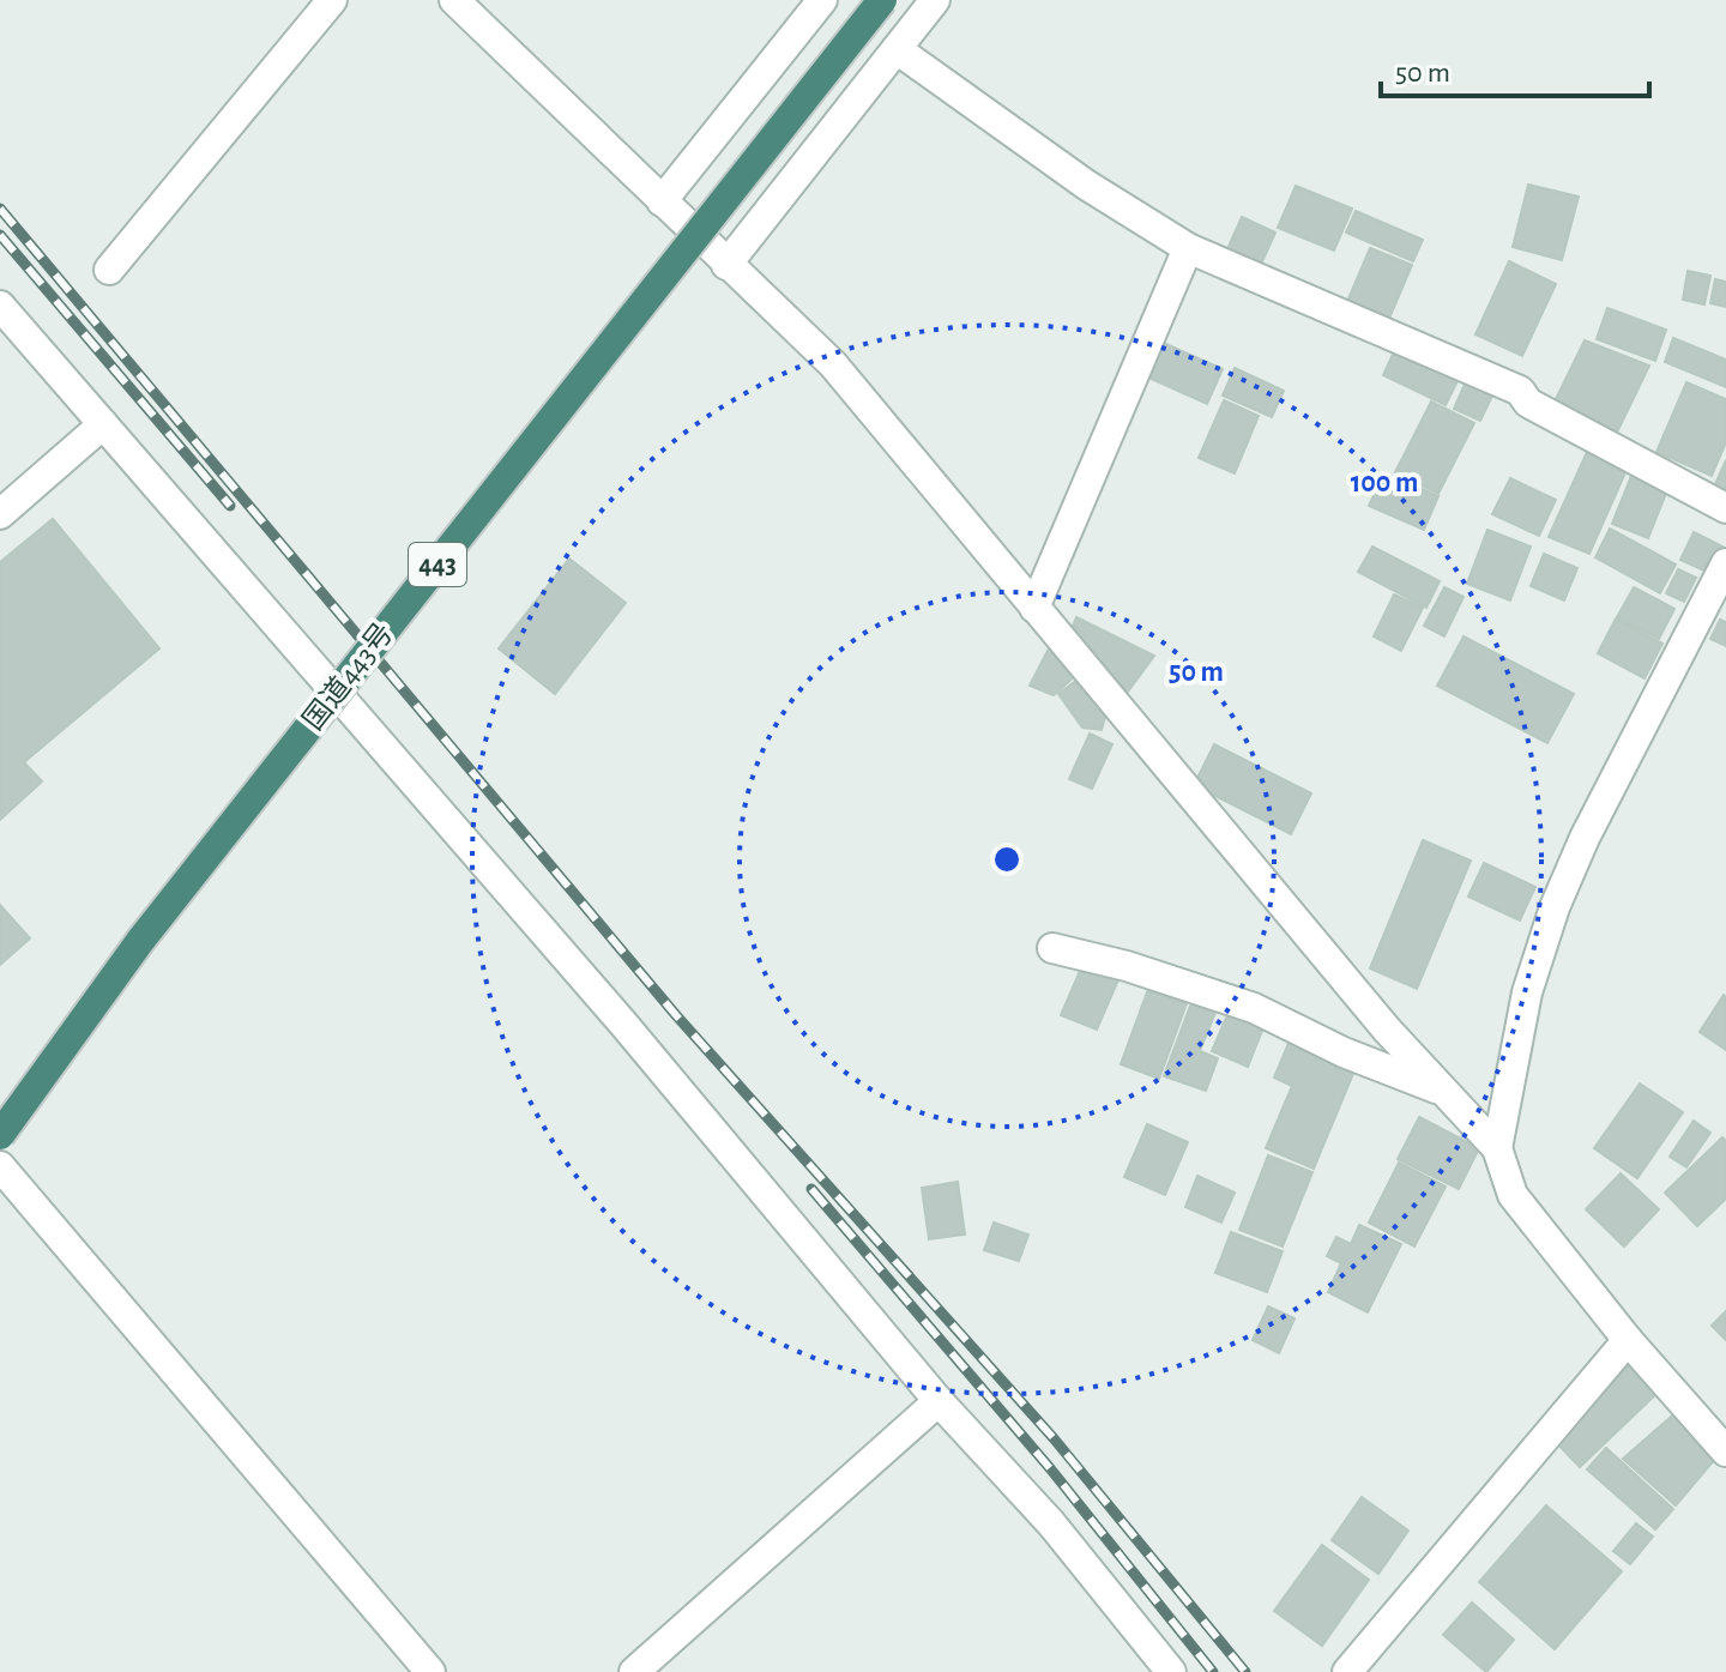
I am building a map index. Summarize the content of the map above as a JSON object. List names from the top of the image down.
{
  "streets": {
    "highway": ["443", "国道443号"]
  },
  "scale_bar": "50 m",
  "rings": ["100 m", "50 m"]
}
